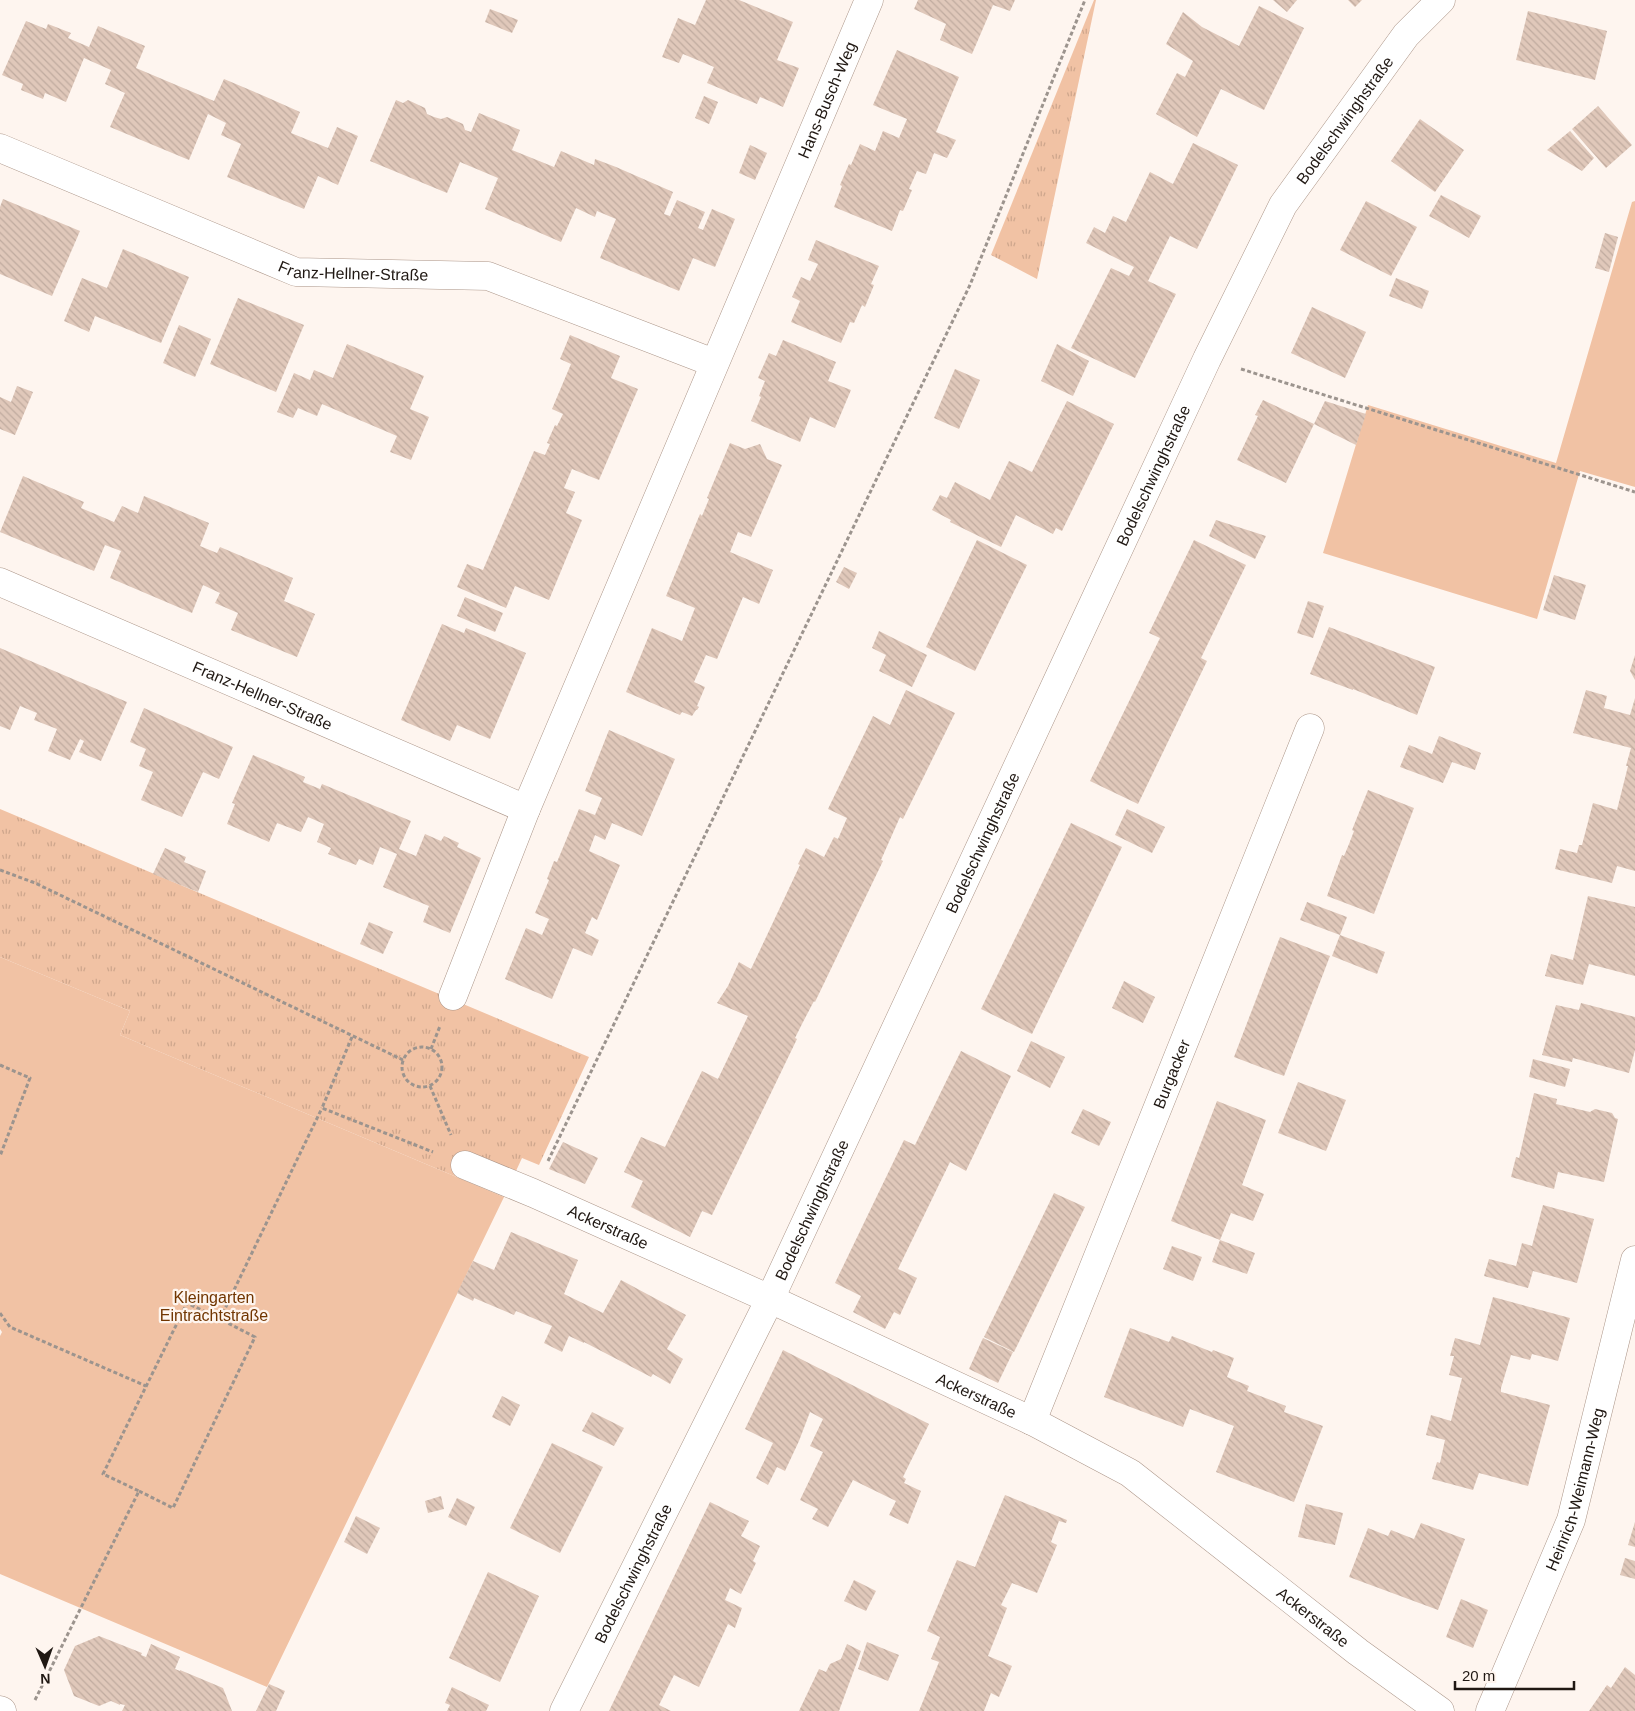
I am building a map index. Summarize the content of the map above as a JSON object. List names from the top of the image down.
{
  "streets": {
    "street": [
      "Hans-Busch-Weg",
      "Bodelschwinghstraße",
      "Franz-Hellner-Straße",
      "Burgacker",
      "Ackerstraße",
      "Heinrich-Weimann-Weg"
    ]
  },
  "crossings": [
    ["Hans-Busch-Weg", "Franz-Hellner-Straße"],
    ["Bodelschwinghstraße", "Ackerstraße"],
    ["Burgacker", "Ackerstraße"]
  ],
  "parks": ["Kleingarten Eintrachtstraße"],
  "scale_bar": "20 m",
  "north": "bottom"
}
